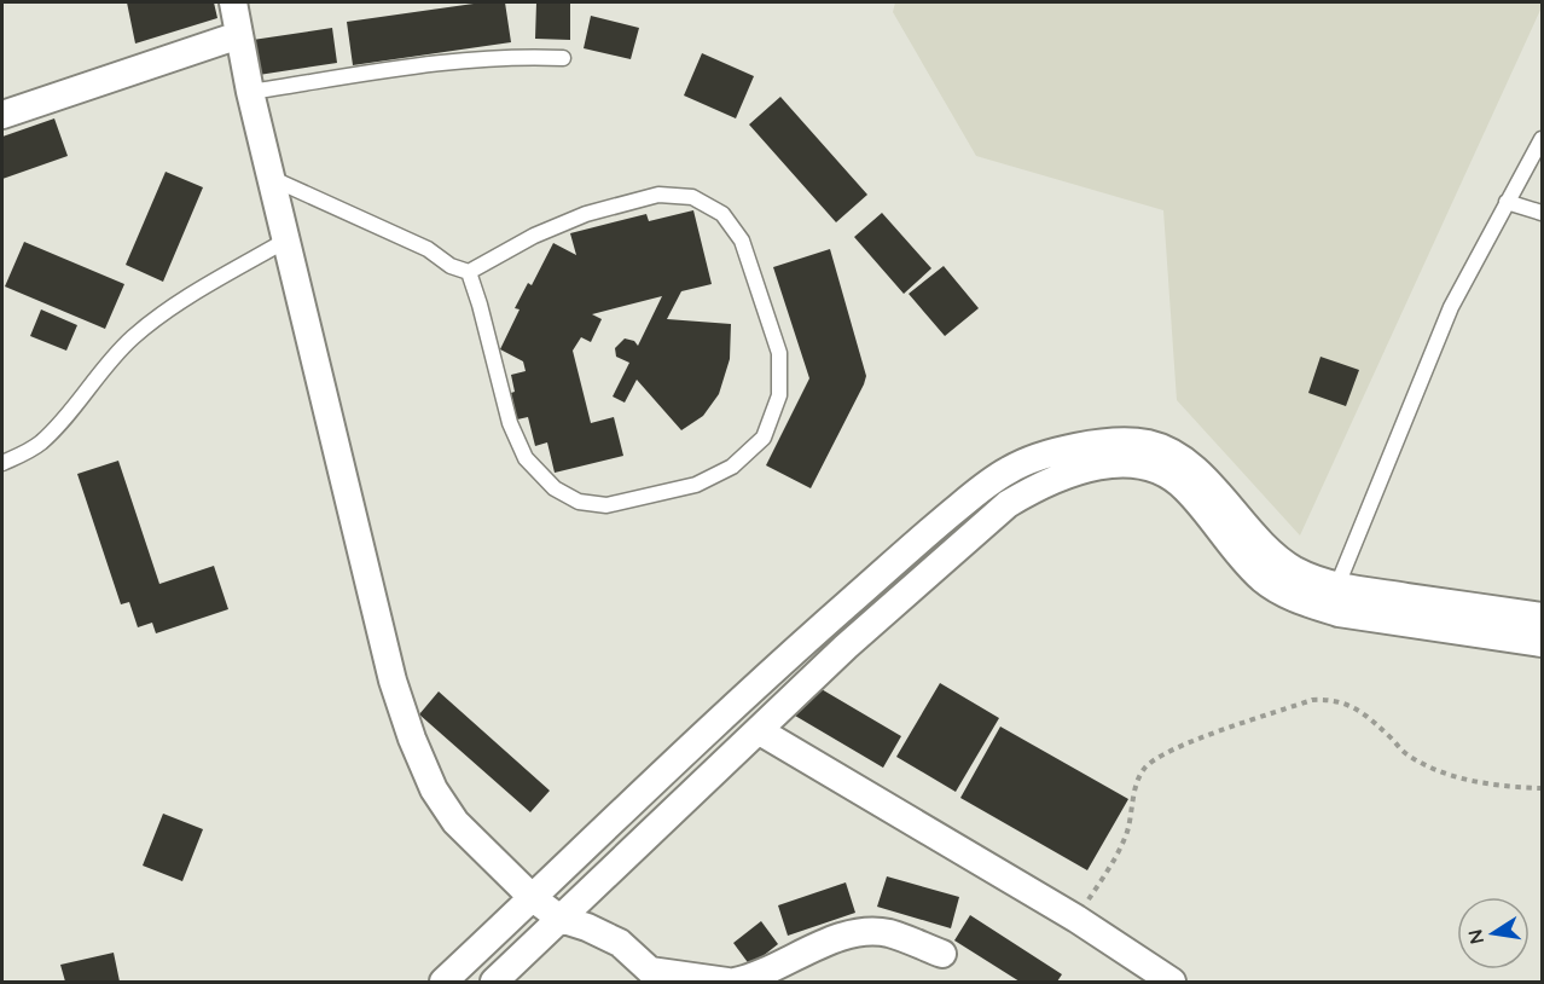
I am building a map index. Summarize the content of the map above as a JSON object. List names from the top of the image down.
{
  "north": "left"
}
